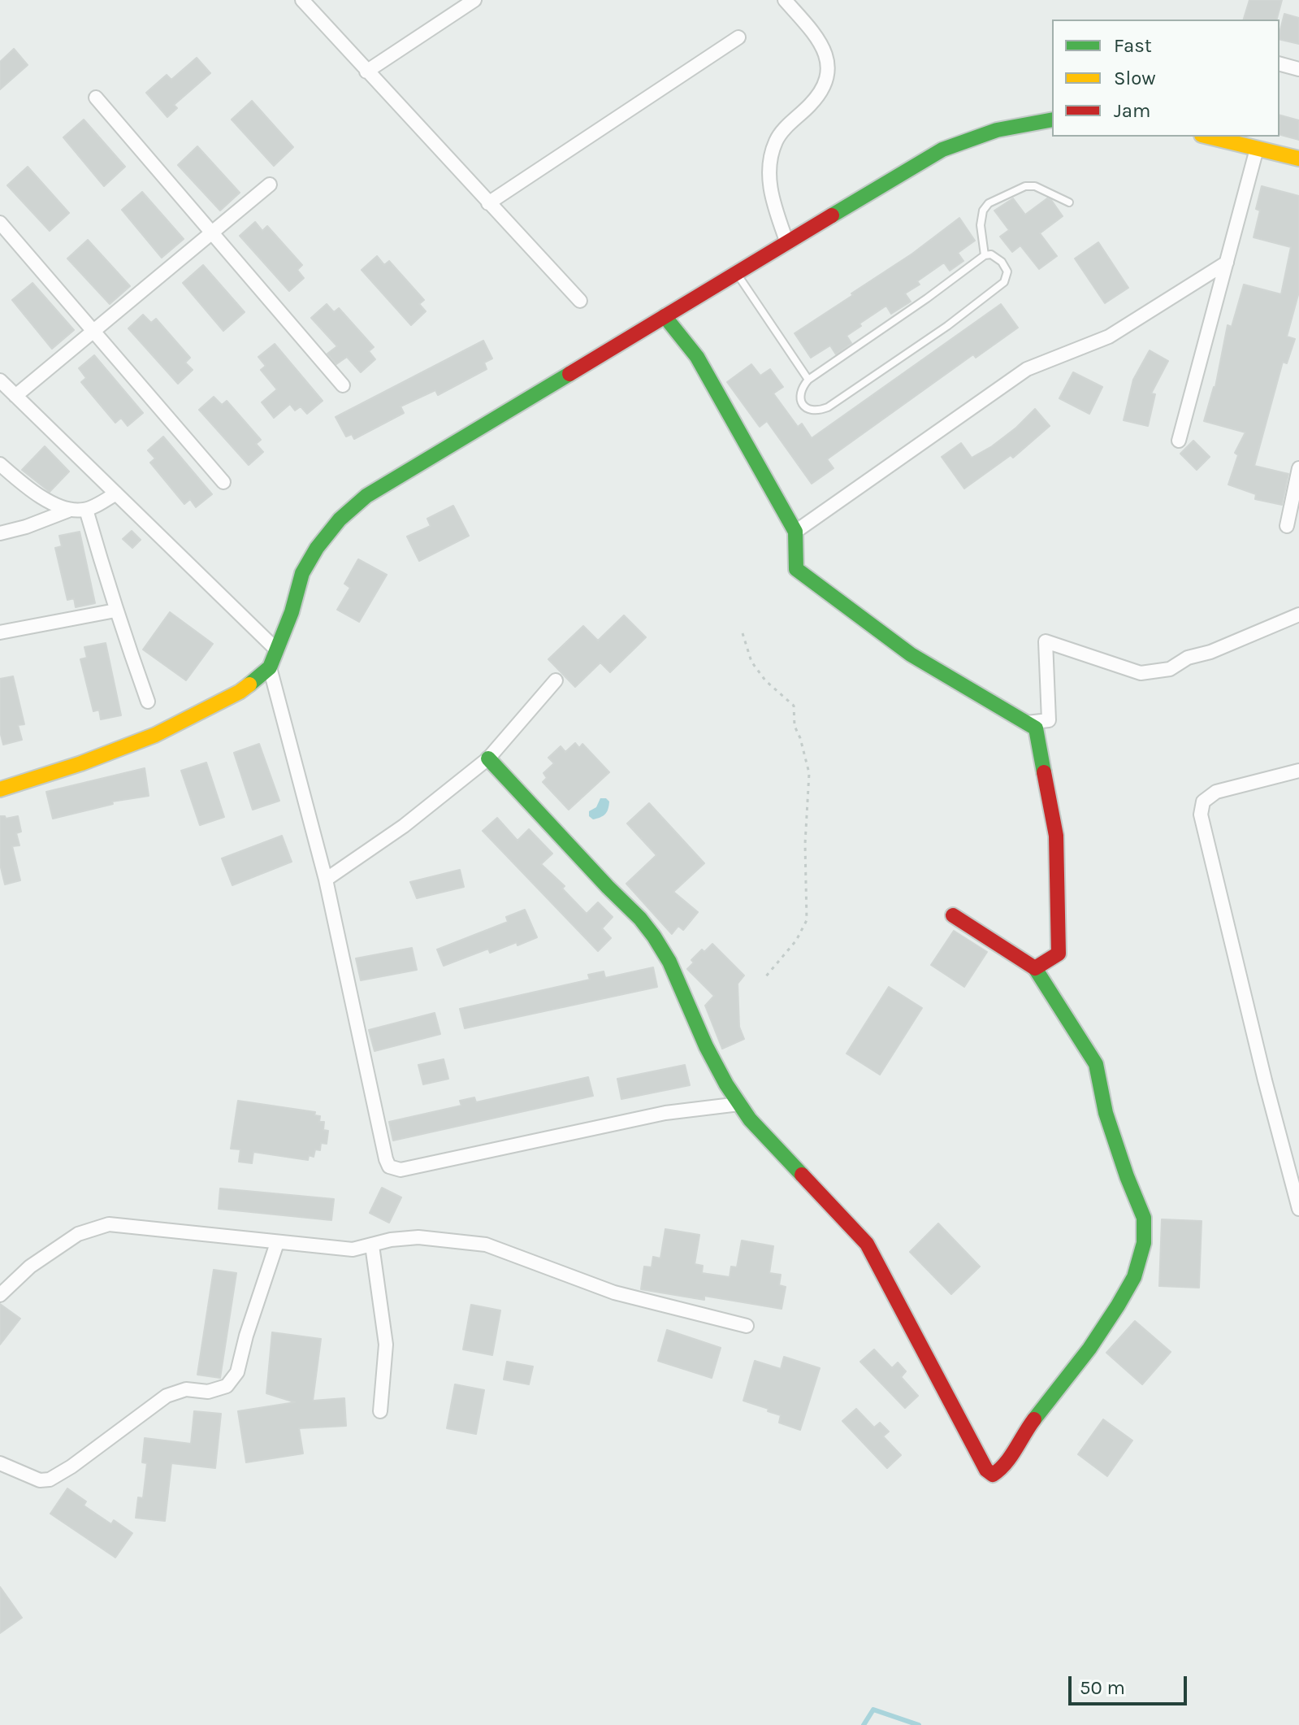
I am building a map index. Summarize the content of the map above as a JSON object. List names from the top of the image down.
{
  "legend": ["Fast", "Slow", "Jam"],
  "scale_bar": "50 m"
}
